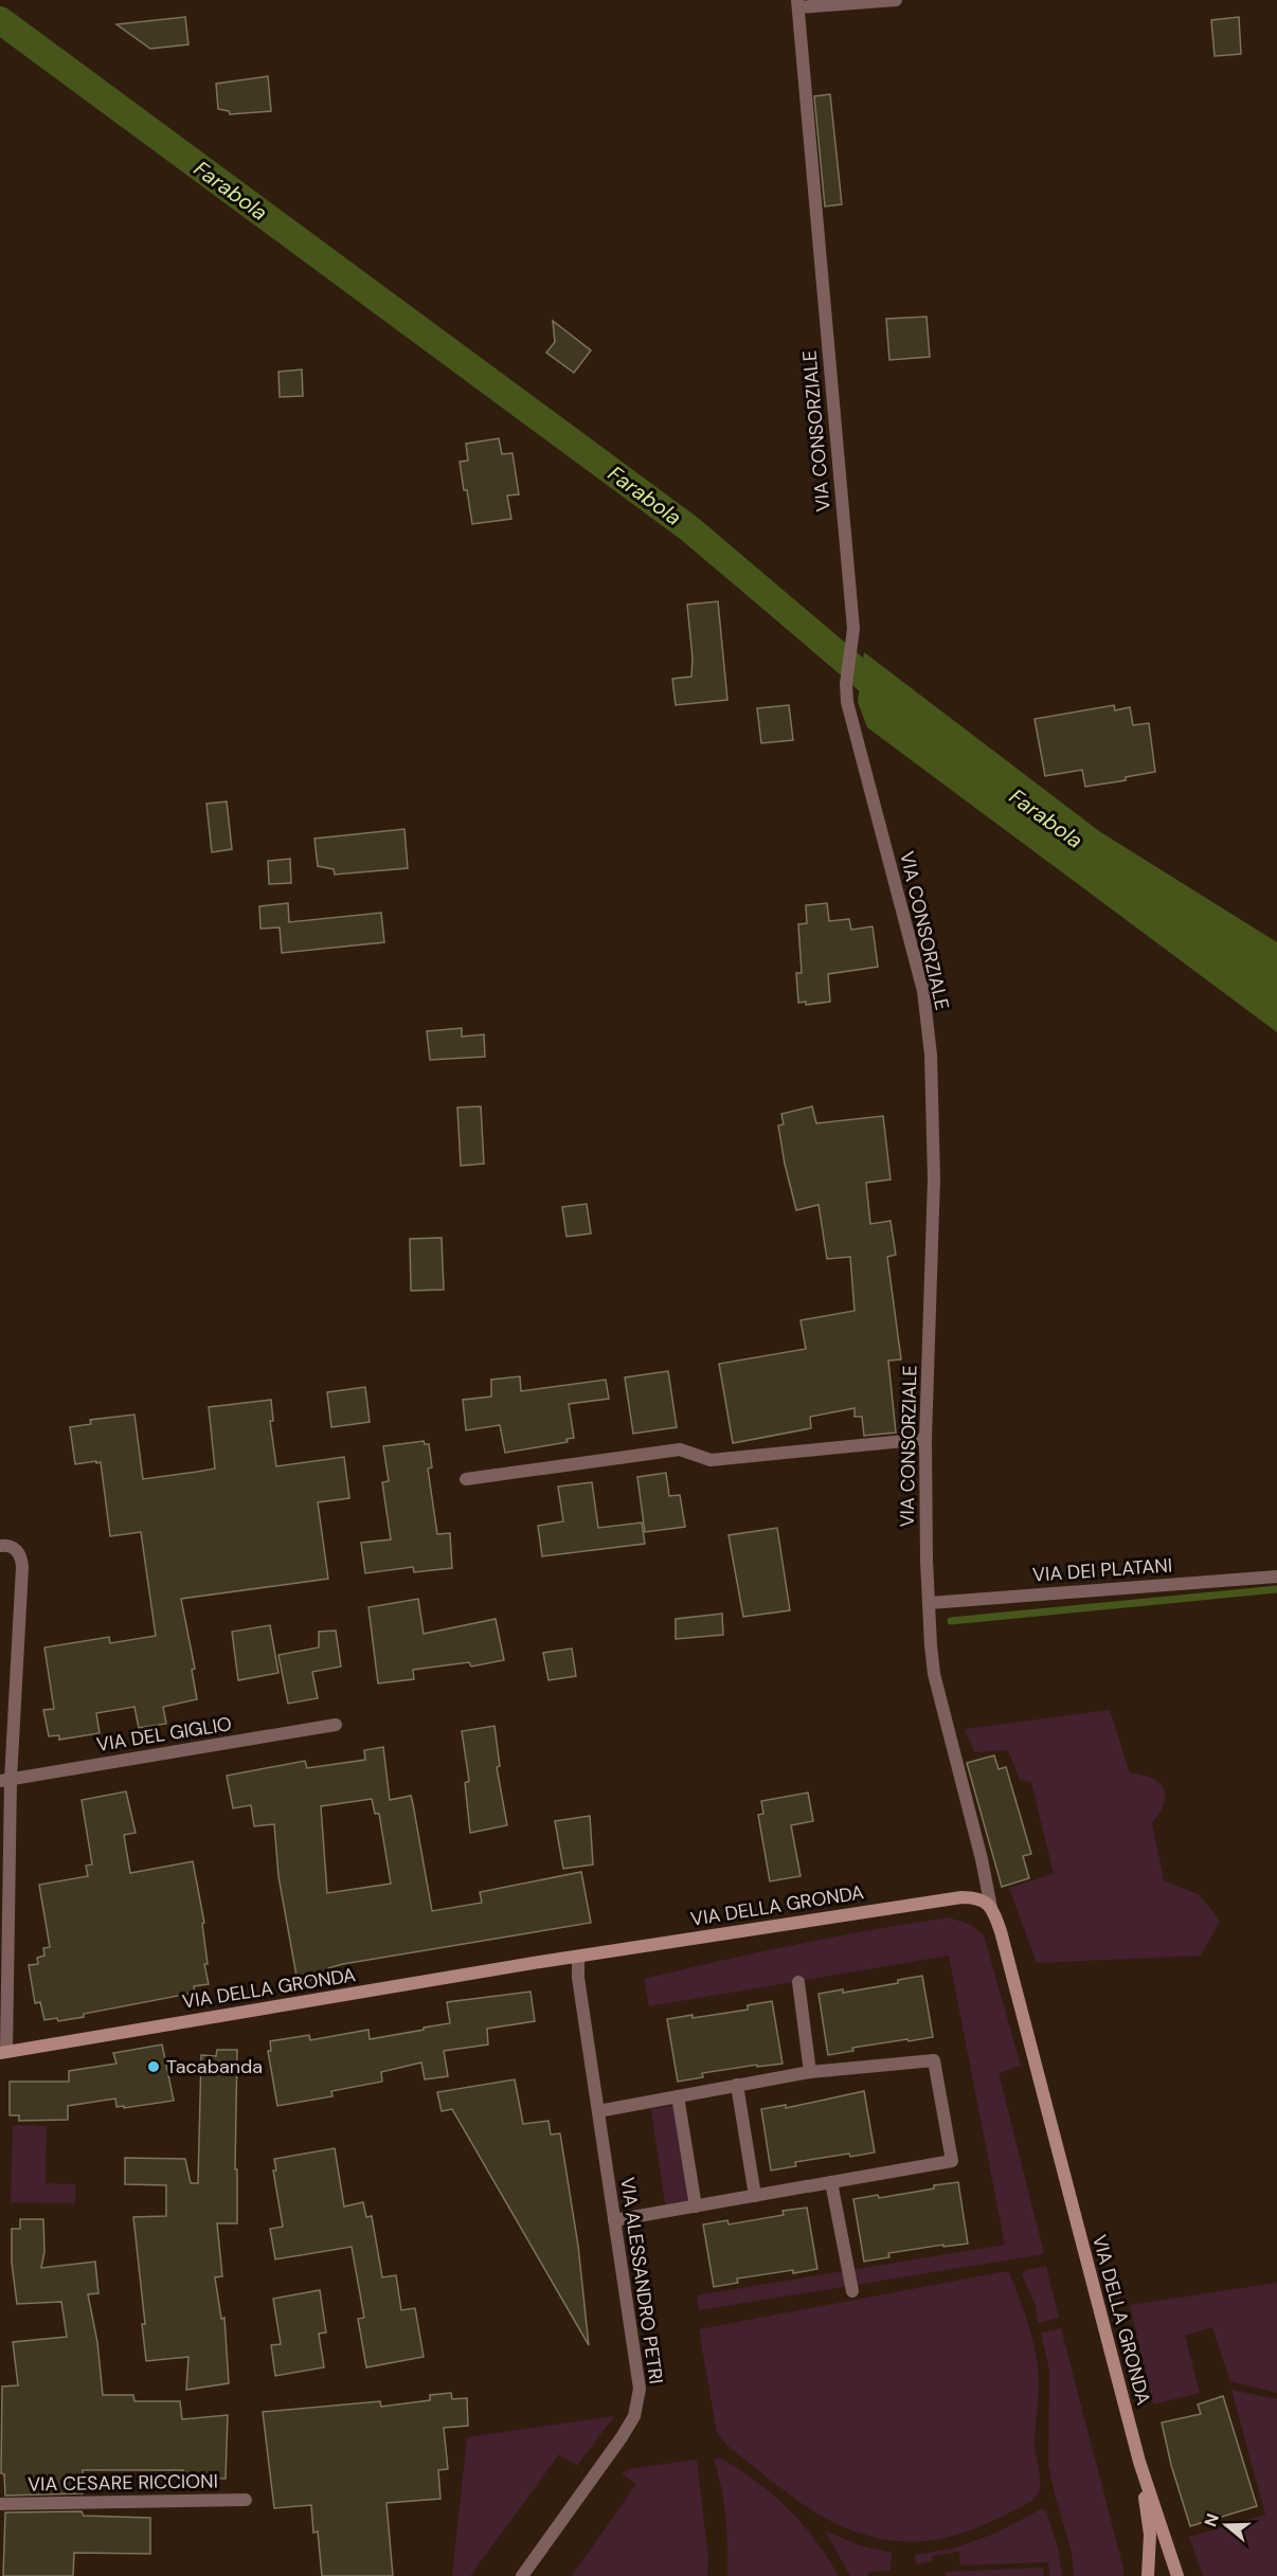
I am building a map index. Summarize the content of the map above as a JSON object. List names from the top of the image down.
{
  "streets": {
    "street": [
      "VIA CONSORZIALE",
      "VIA DEI PLATANI",
      "VIA DEL GIGLIO",
      "VIA DELLA GRONDA",
      "VIA ALESSANDRO PETRI",
      "VIA CESARE RICCIONI"
    ]
  },
  "crossings": [
    ["VIA CONSORZIALE", "VIA DEI PLATANI"],
    ["VIA CONSORZIALE", "VIA DELLA GRONDA"],
    ["VIA DELLA GRONDA", "VIA ALESSANDRO PETRI"]
  ],
  "water": ["Farabola"],
  "places": ["Tacabanda"],
  "north": "left"
}
